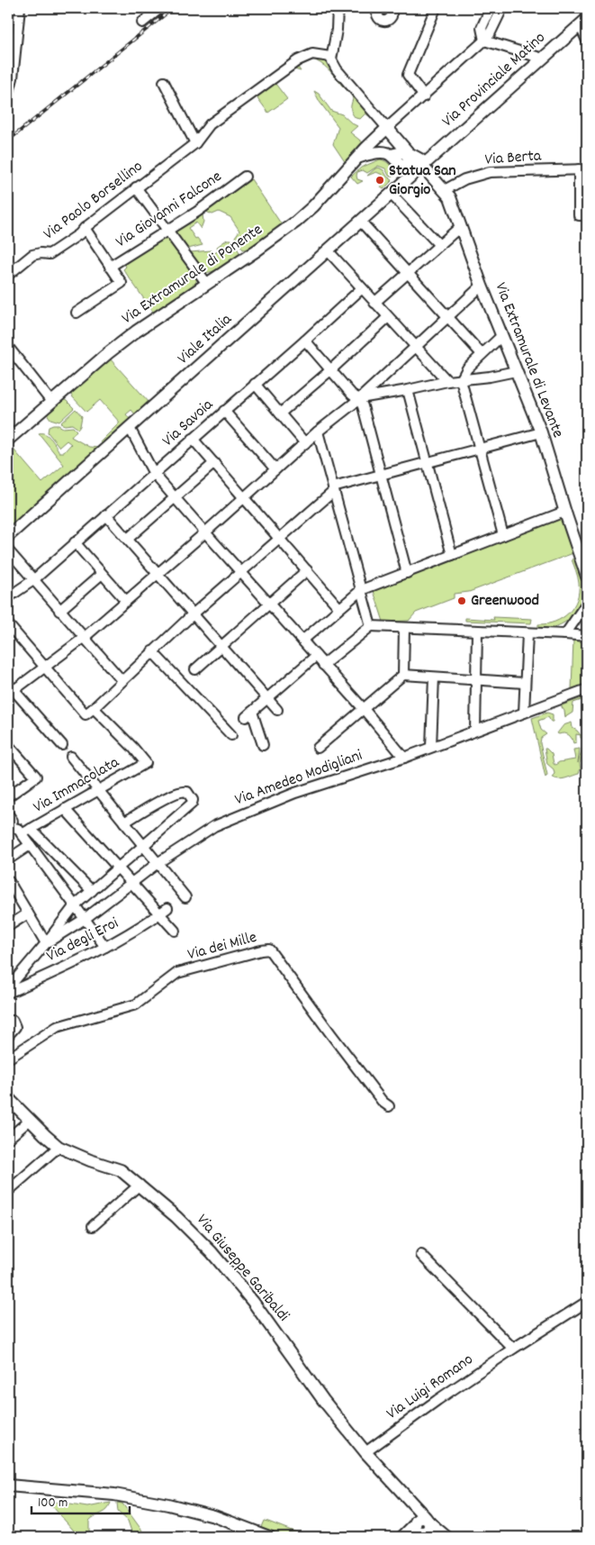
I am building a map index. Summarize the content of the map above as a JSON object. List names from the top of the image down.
{
  "streets": {
    "main road": [
      "Via Provinciale Matino",
      "Via Extramurale di Ponente",
      "Viale Italia",
      "Via Extramurale di Levante",
      "Via Giuseppe Garibaldi"
    ],
    "street": [
      "Via Berta",
      "Via Paolo Borsellino",
      "Via Giovanni Falcone",
      "Via Savoia",
      "Via Amedeo Modigliani",
      "Via Immacolata",
      "Via degli Eroi",
      "Via dei Mille",
      "Via Luigi Romano"
    ]
  },
  "crossings": [
    ["Via Provinciale Matino", "Viale Italia"],
    ["Via Provinciale Matino", "Via Extramurale di Levante"],
    ["Via Berta", "Via Extramurale di Levante"],
    ["Via Extramurale di Ponente", "Via Extramurale di Levante"],
    ["Viale Italia", "Via Extramurale di Levante"],
    ["Via Giuseppe Garibaldi", "Via Luigi Romano"]
  ],
  "places": ["Statua San Giorgio", "Greenwood"],
  "scale_bar": "100 m"
}
